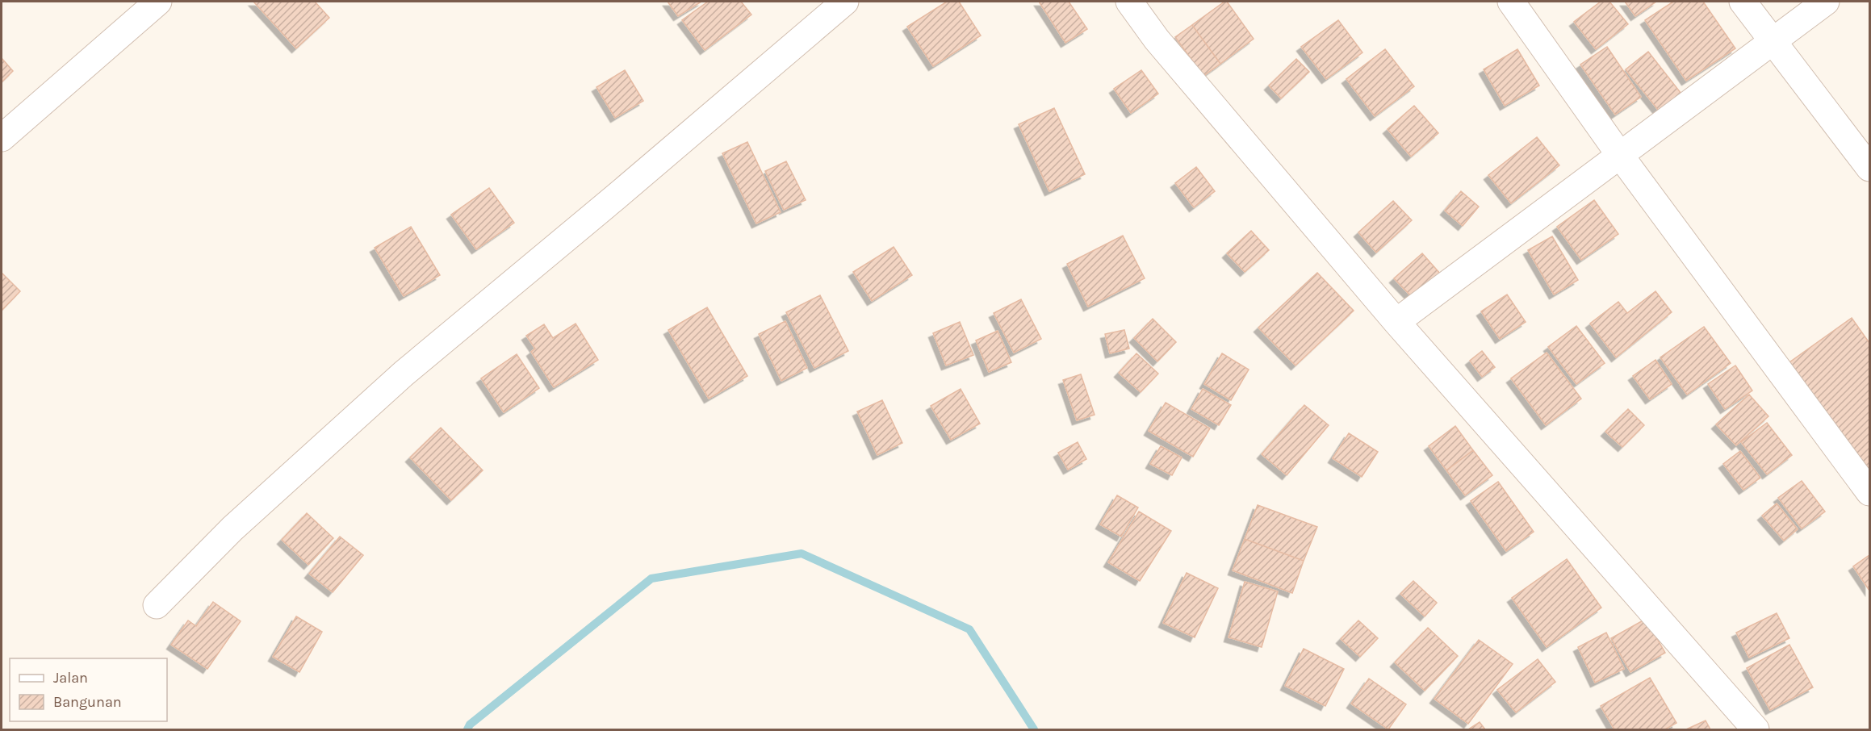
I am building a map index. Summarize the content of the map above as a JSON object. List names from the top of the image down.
{
  "legend": ["Jalan", "Bangunan"]
}
